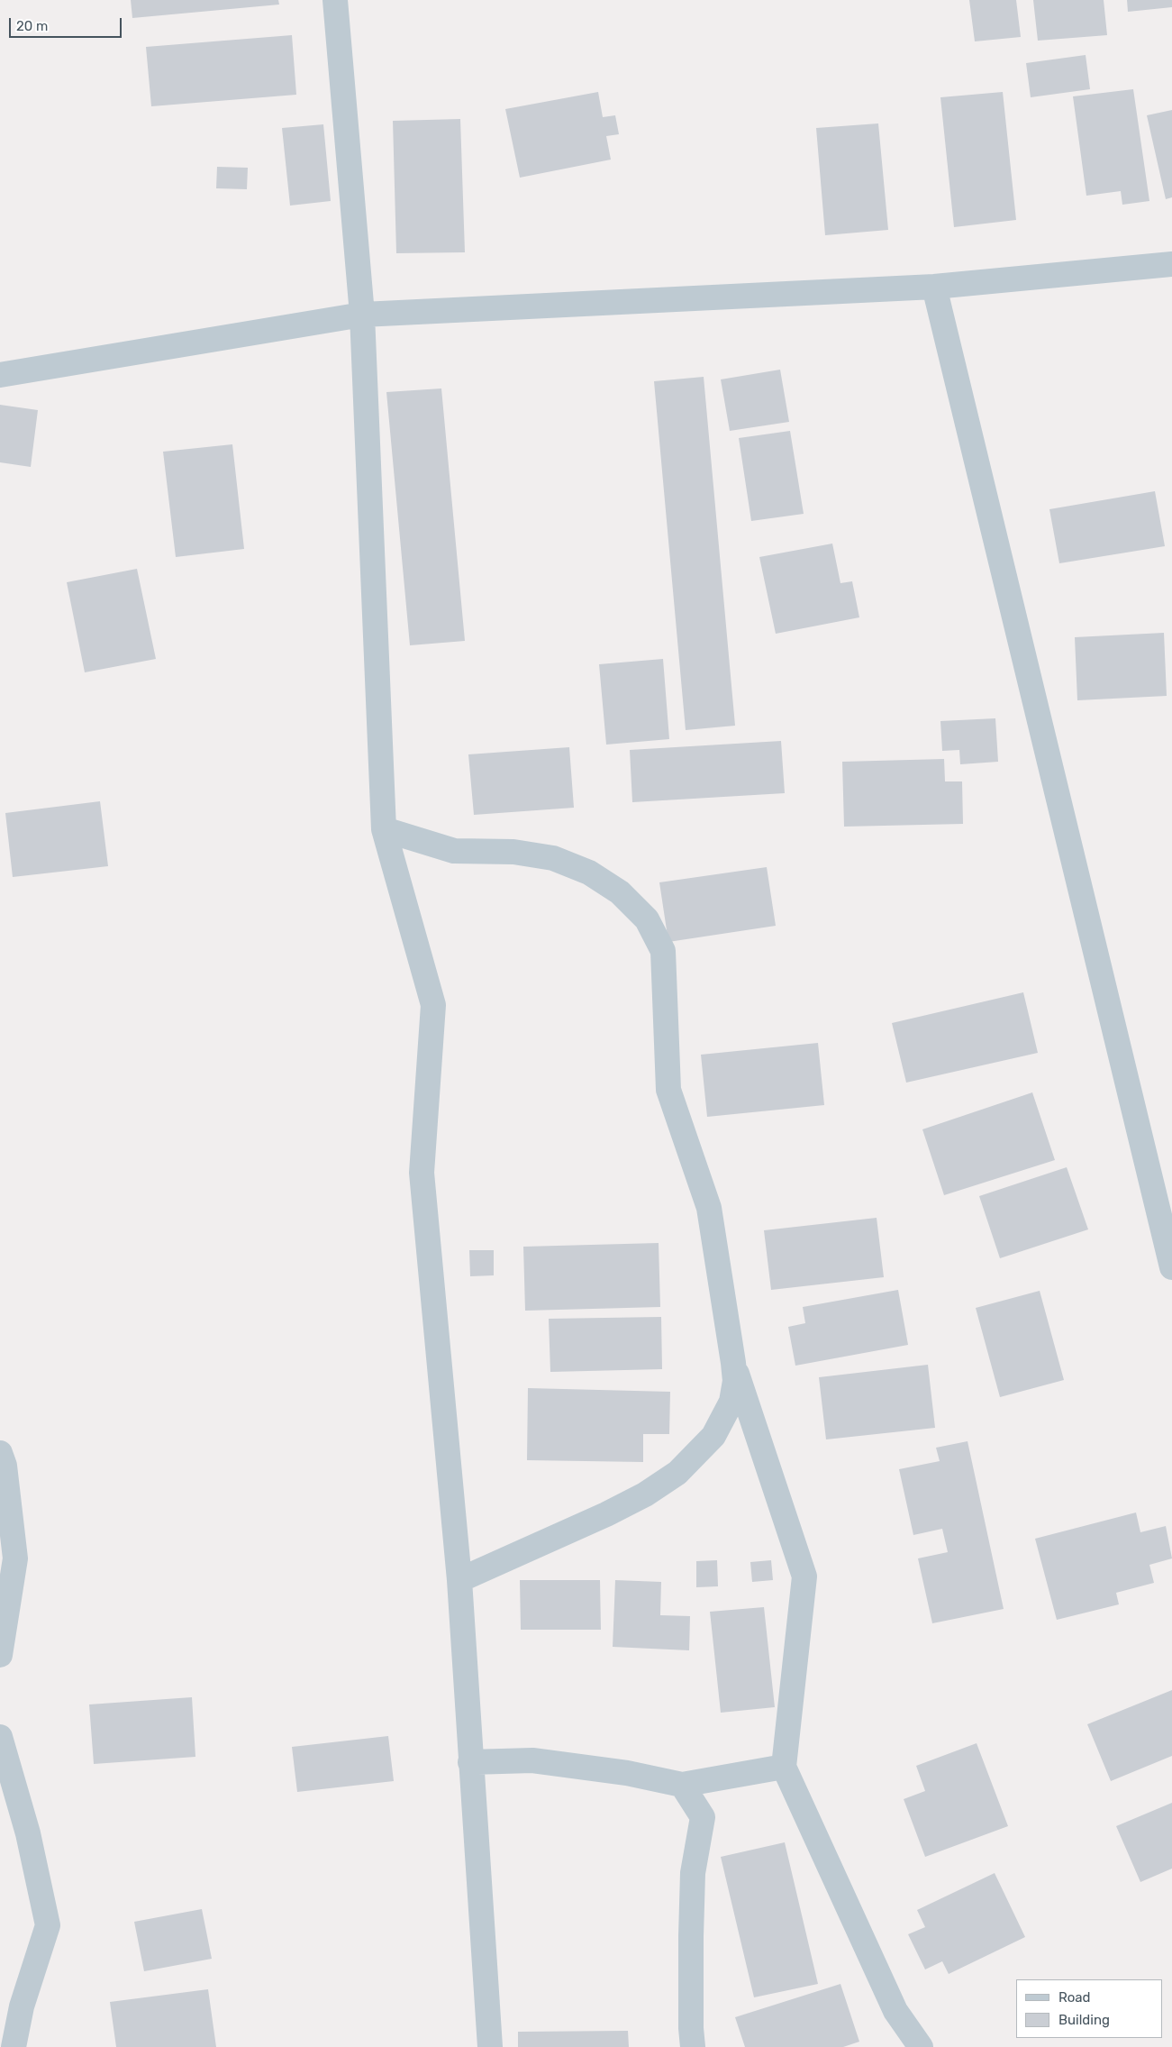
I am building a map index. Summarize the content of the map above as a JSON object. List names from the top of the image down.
{
  "legend": ["Road", "Building"],
  "scale_bar": "20 m"
}
